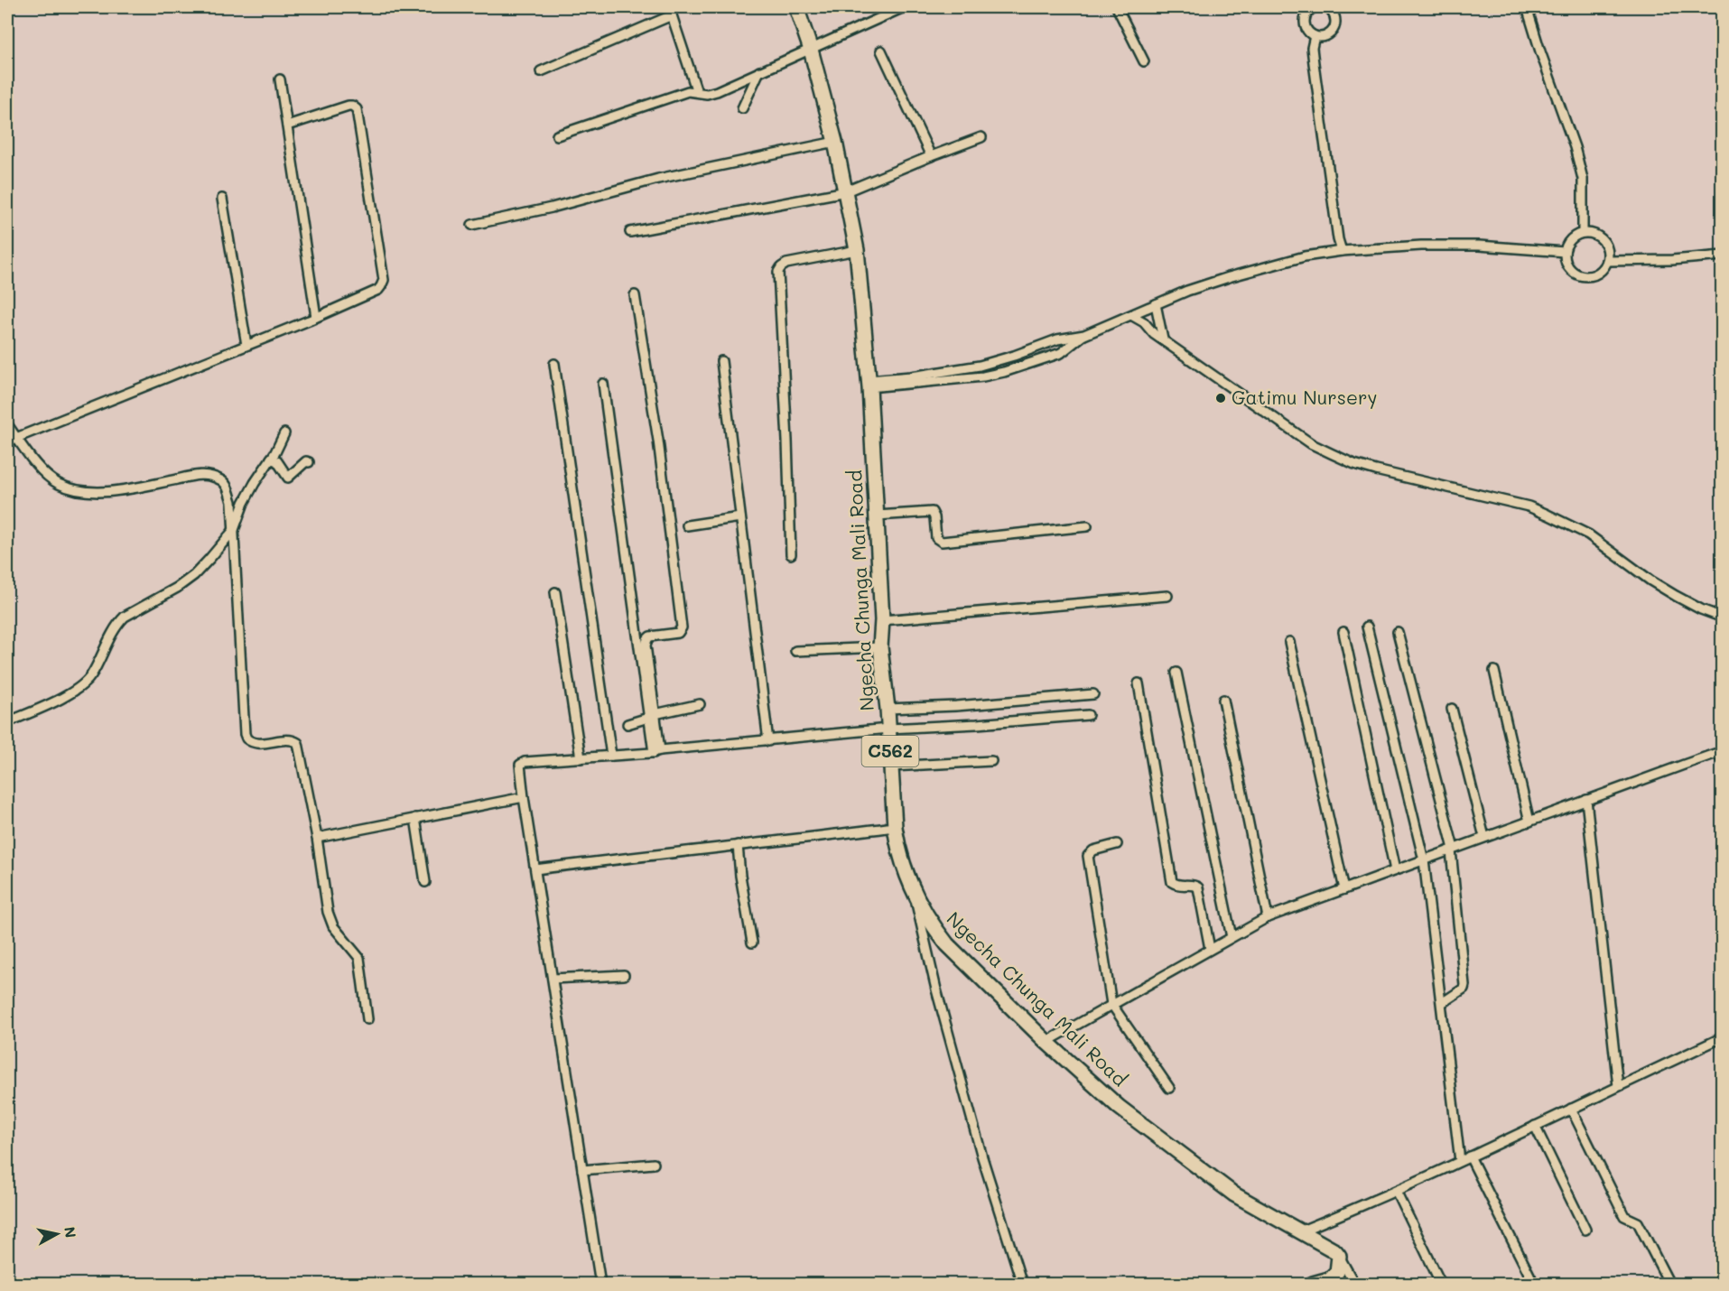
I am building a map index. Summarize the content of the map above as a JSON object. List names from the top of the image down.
{
  "streets": {
    "main road": ["Ngecha Chunga Mali Road", "C562"]
  },
  "places": ["Gatimu Nursery"],
  "north": "right"
}
